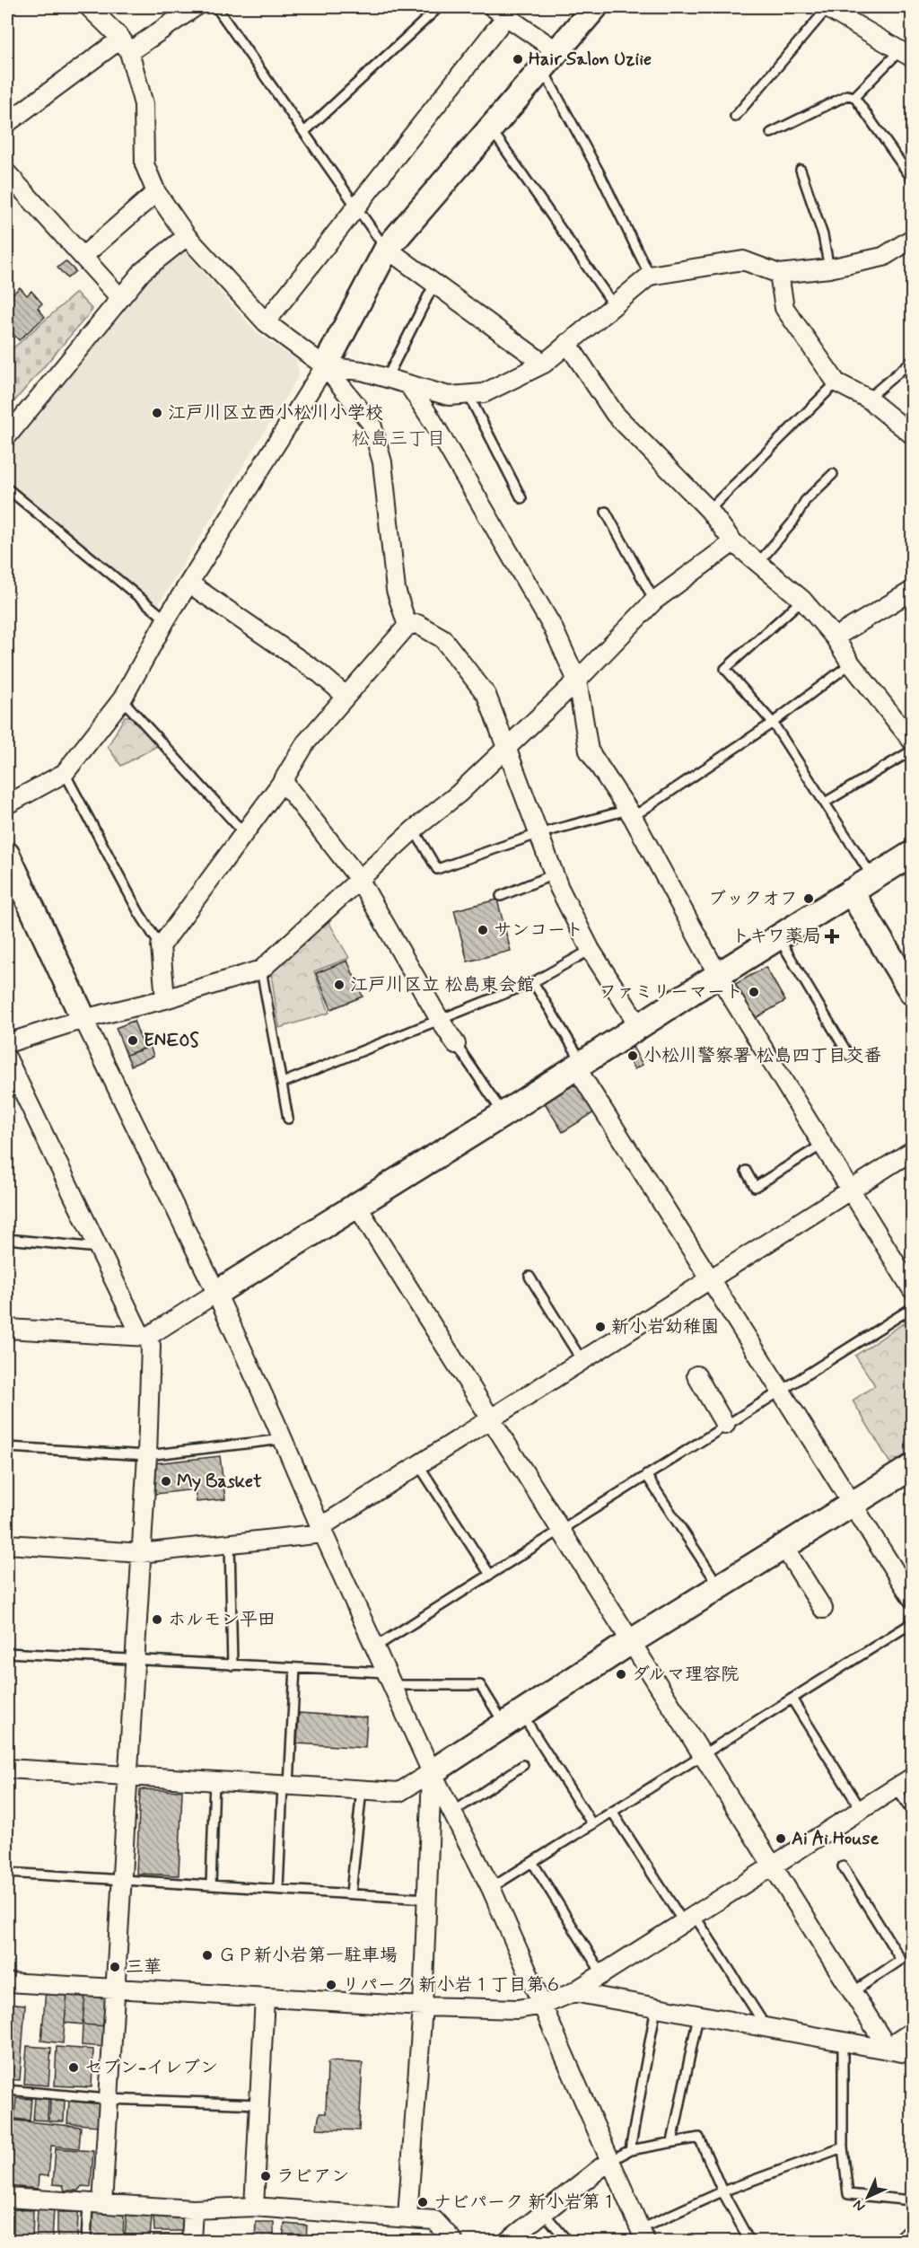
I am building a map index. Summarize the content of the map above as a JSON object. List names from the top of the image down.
{
  "districts": ["松島三丁目"],
  "places": {
    "other": [
      "Hair Salon Uziie",
      "江戸川区立西小松川小学校",
      "ブックオフ",
      "サンコート",
      "江戸川区立 松島東会館",
      "ファミリーマート",
      "ENEOS",
      "小松川警察署 松島四丁目交番",
      "新小岩幼稚園",
      "My Basket",
      "ホルモン平田",
      "ダルマ理容院",
      "Ai Ai House",
      "ＧＰ新小岩第一駐車場",
      "三華",
      "リパーク 新小岩１丁目第６",
      "セブン-イレブン",
      "ラビアン",
      "ナビパーク 新小岩第１"
    ],
    "health": ["トキワ薬局"]
  },
  "north": "bottom left"
}
